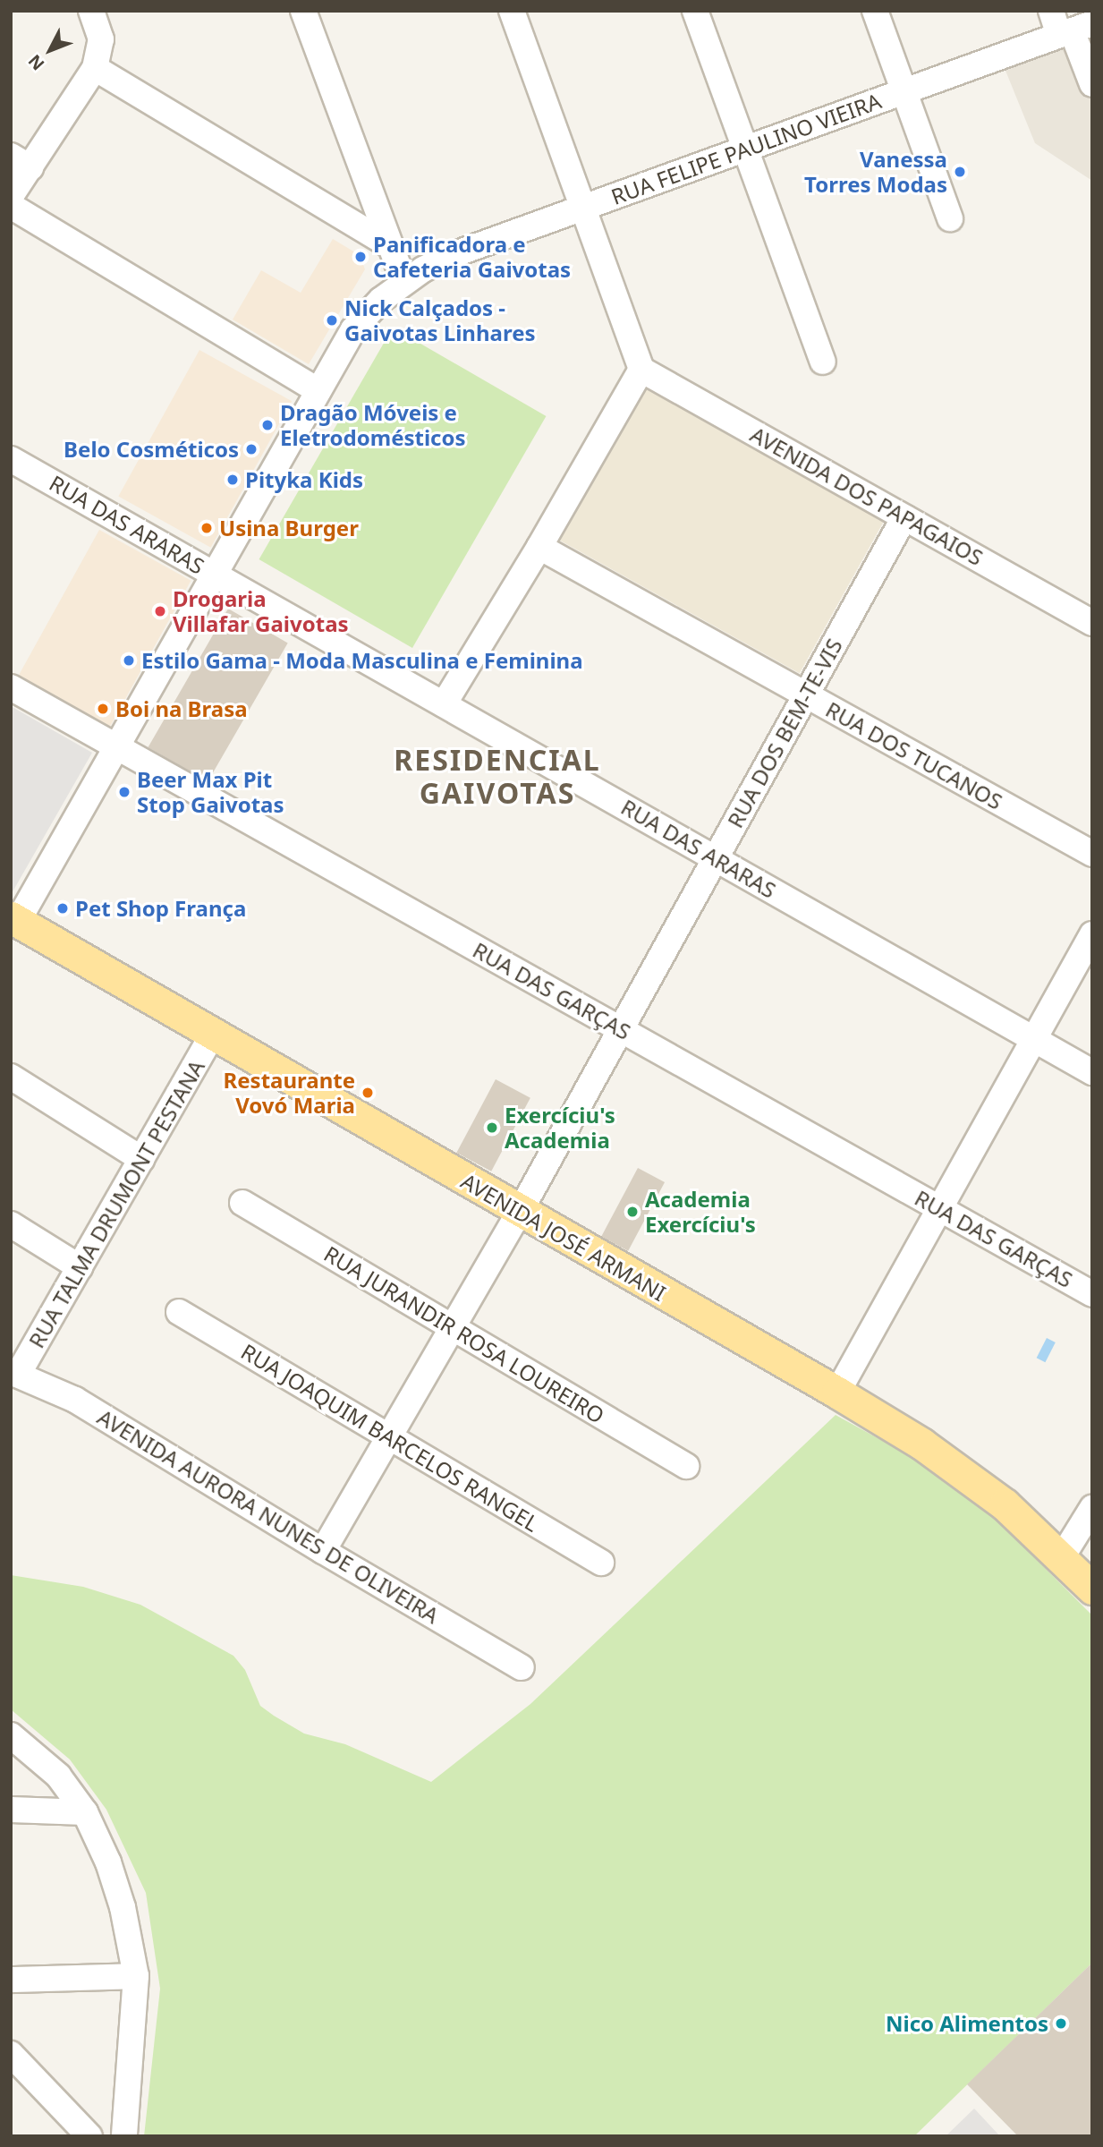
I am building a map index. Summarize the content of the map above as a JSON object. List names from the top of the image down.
{
  "streets": {
    "main road": ["AVENIDA JOSÉ ARMANI"],
    "street": [
      "RUA FELIPE PAULINO VIEIRA",
      "AVENIDA DOS PAPAGAIOS",
      "RUA DAS ARARAS",
      "RUA DOS BEM-TE-VIS",
      "RUA DOS TUCANOS",
      "RUA DAS GARÇAS",
      "RUA TALMA DRUMONT PESTANA",
      "RUA JURANDIR ROSA LOUREIRO",
      "RUA JOAQUIM BARCELOS RANGEL",
      "AVENIDA AURORA NUNES DE OLIVEIRA"
    ]
  },
  "crossings": [
    ["RUA FELIPE PAULINO VIEIRA", "RUA DAS ARARAS"],
    ["RUA FELIPE PAULINO VIEIRA", "RUA DAS GARÇAS"],
    ["RUA FELIPE PAULINO VIEIRA", "AVENIDA JOSÉ ARMANI"],
    ["AVENIDA DOS PAPAGAIOS", "RUA DOS BEM-TE-VIS"],
    ["RUA DAS ARARAS", "RUA DOS BEM-TE-VIS"],
    ["RUA DOS BEM-TE-VIS", "RUA DOS TUCANOS"],
    ["RUA DOS BEM-TE-VIS", "RUA DAS GARÇAS"],
    ["RUA DOS BEM-TE-VIS", "AVENIDA JOSÉ ARMANI"],
    ["RUA DOS BEM-TE-VIS", "RUA JURANDIR ROSA LOUREIRO"],
    ["RUA DOS BEM-TE-VIS", "RUA JOAQUIM BARCELOS RANGEL"],
    ["RUA DOS BEM-TE-VIS", "AVENIDA AURORA NUNES DE OLIVEIRA"],
    ["RUA TALMA DRUMONT PESTANA", "AVENIDA JOSÉ ARMANI"],
    ["RUA TALMA DRUMONT PESTANA", "AVENIDA AURORA NUNES DE OLIVEIRA"]
  ],
  "districts": ["RESIDENCIAL GAIVOTAS"],
  "places": [
    "Vanessa Torres Modas",
    "Panificadora e Cafeteria Gaivotas",
    "Nick Calçados - Gaivotas Linhares",
    "Dragão Móveis e Eletrodomésticos",
    "Belo Cosméticos",
    "Pityka Kids",
    "Usina Burger",
    "Drogaria Villafar Gaivotas",
    "Estilo Gama - Moda Masculina e Feminina",
    "Boi na Brasa",
    "Beer Max Pit Stop Gaivotas",
    "Pet Shop França",
    "Restaurante Vovó Maria",
    "Exercíciu's Academia",
    "Academia Exercíciu's",
    "Nico Alimentos"
  ],
  "north": "bottom left"
}
